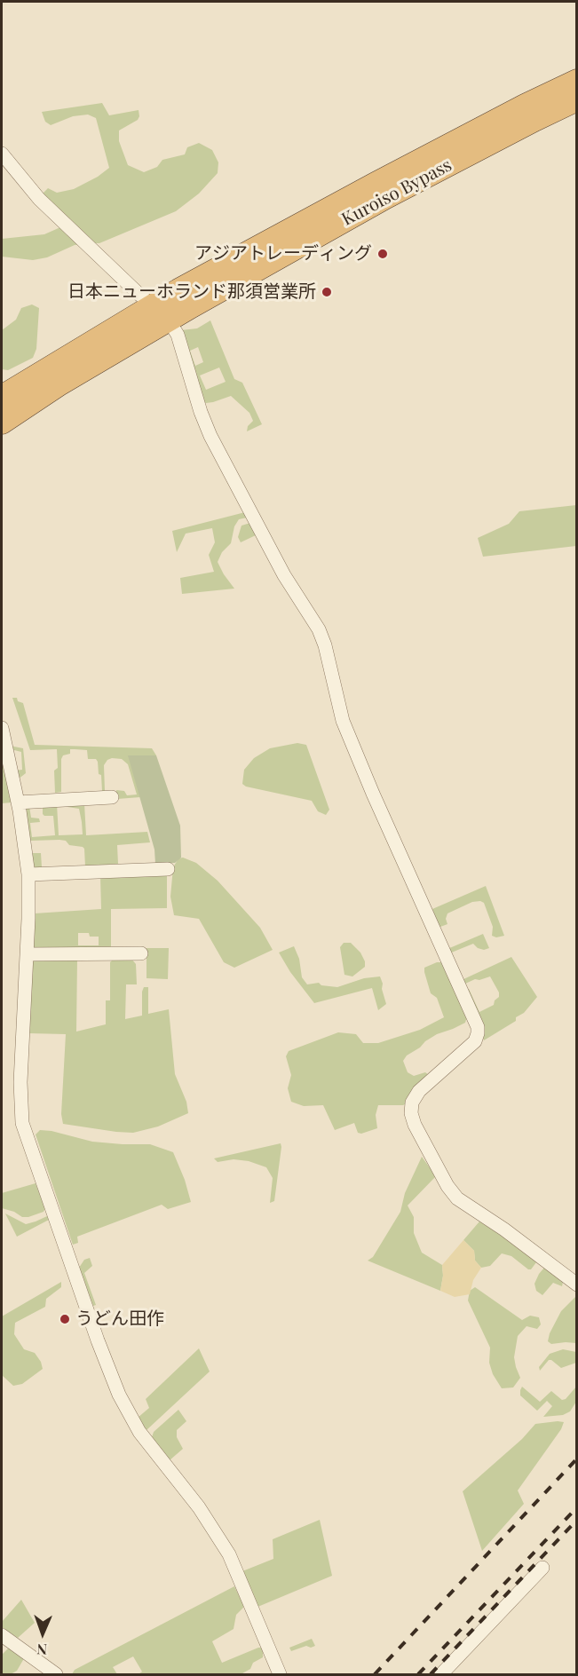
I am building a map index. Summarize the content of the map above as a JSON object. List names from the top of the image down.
{
  "streets": {
    "highway": ["Kuroiso Bypass"]
  },
  "places": ["アジアトレーディング", "日本ニューホランド那須営業所", "うどん田作"],
  "north": "bottom"
}
